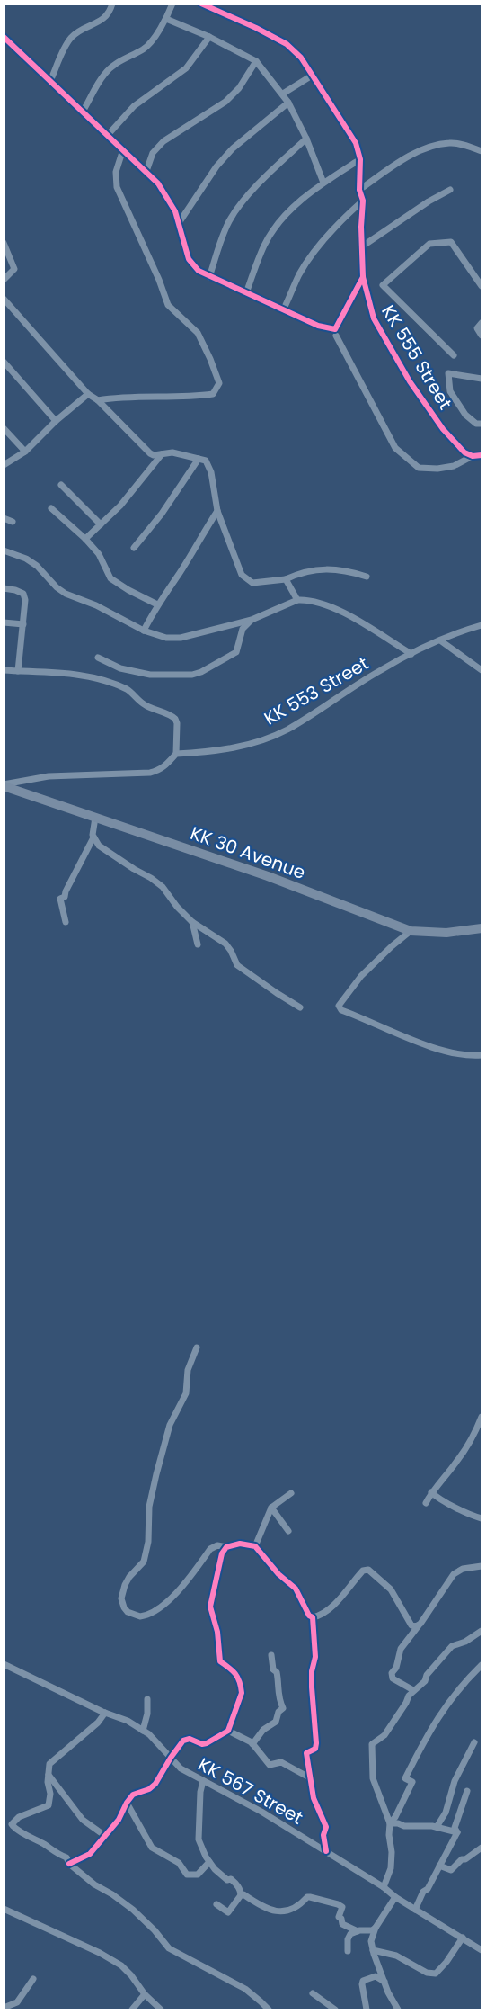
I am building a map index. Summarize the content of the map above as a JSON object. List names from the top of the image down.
{
  "streets": {
    "main road": ["KK 30 Avenue"],
    "street": ["KK 555 Street", "KK 553 Street", "KK 567 Street"]
  }
}
